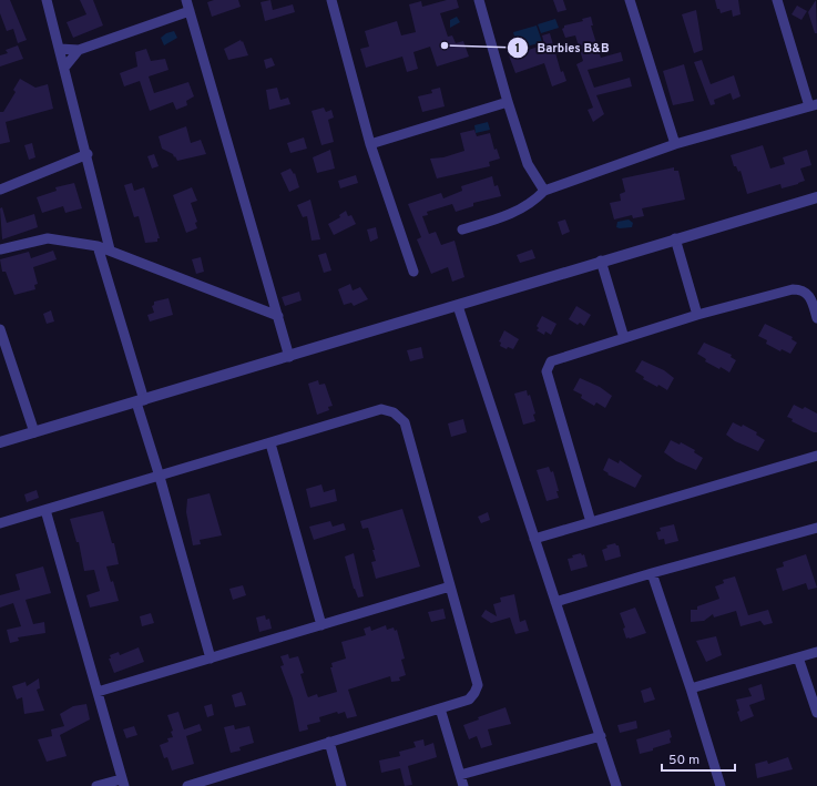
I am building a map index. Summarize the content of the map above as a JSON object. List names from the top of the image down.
{
  "places": ["Barbies B&B"],
  "scale_bar": "50 m"
}
